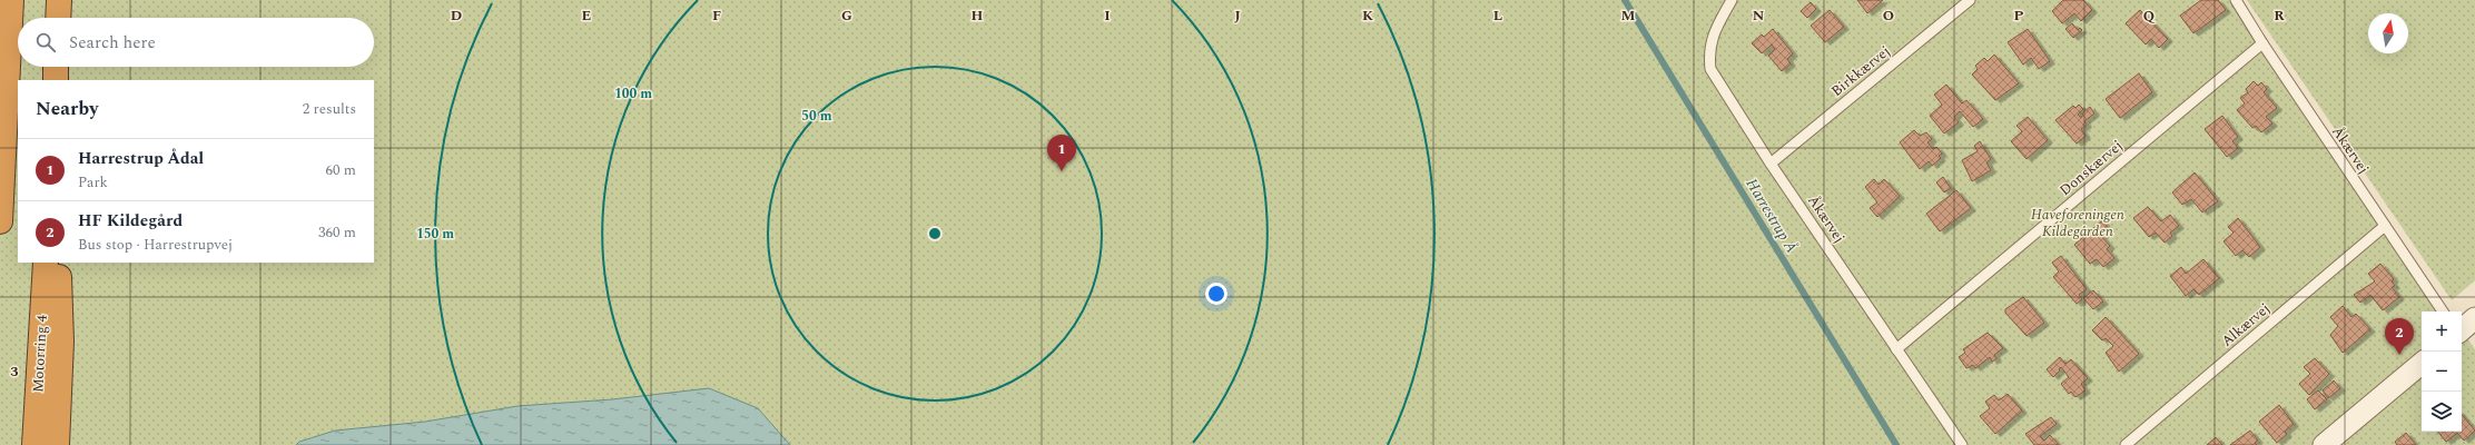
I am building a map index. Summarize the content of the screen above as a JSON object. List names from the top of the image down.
{
  "streets": {
    "highway": ["Motorring 4"],
    "lane": [
      "Birkkærvej",
      "Åkærvej",
      "Donskærvej",
      "Alkærvej"
    ]
  },
  "crossings": [
    ["Birkkærvej", "Åkærvej"],
    ["Åkærvej", "Donskærvej"],
    ["Åkærvej", "Alkærvej"]
  ],
  "water": ["Harrestrup Å"],
  "parks": ["Haveforeningen Kildegården"],
  "north": "top",
  "page": {
    "search": "Search here",
    "heading": ["Nearby", "2 results"],
    "pins": ["1", "2"],
    "list": [
      {
        "mark": "1",
        "name": "Harrestrup Ådal",
        "note": "Park",
        "value": "60 m"
      },
      {
        "mark": "2",
        "name": "HF Kildegård",
        "note": "Bus stop · Harrestrupvej",
        "value": "360 m"
      }
    ],
    "map_buttons": ["+", "−"]
  },
  "grid": {
    "columns": [
      "D",
      "E",
      "F",
      "G",
      "H",
      "I",
      "J",
      "K",
      "L",
      "M",
      "N",
      "O",
      "P",
      "Q",
      "R"
    ],
    "rows": ["3"]
  },
  "rings": ["100 m", "50 m", "150 m"]
}
